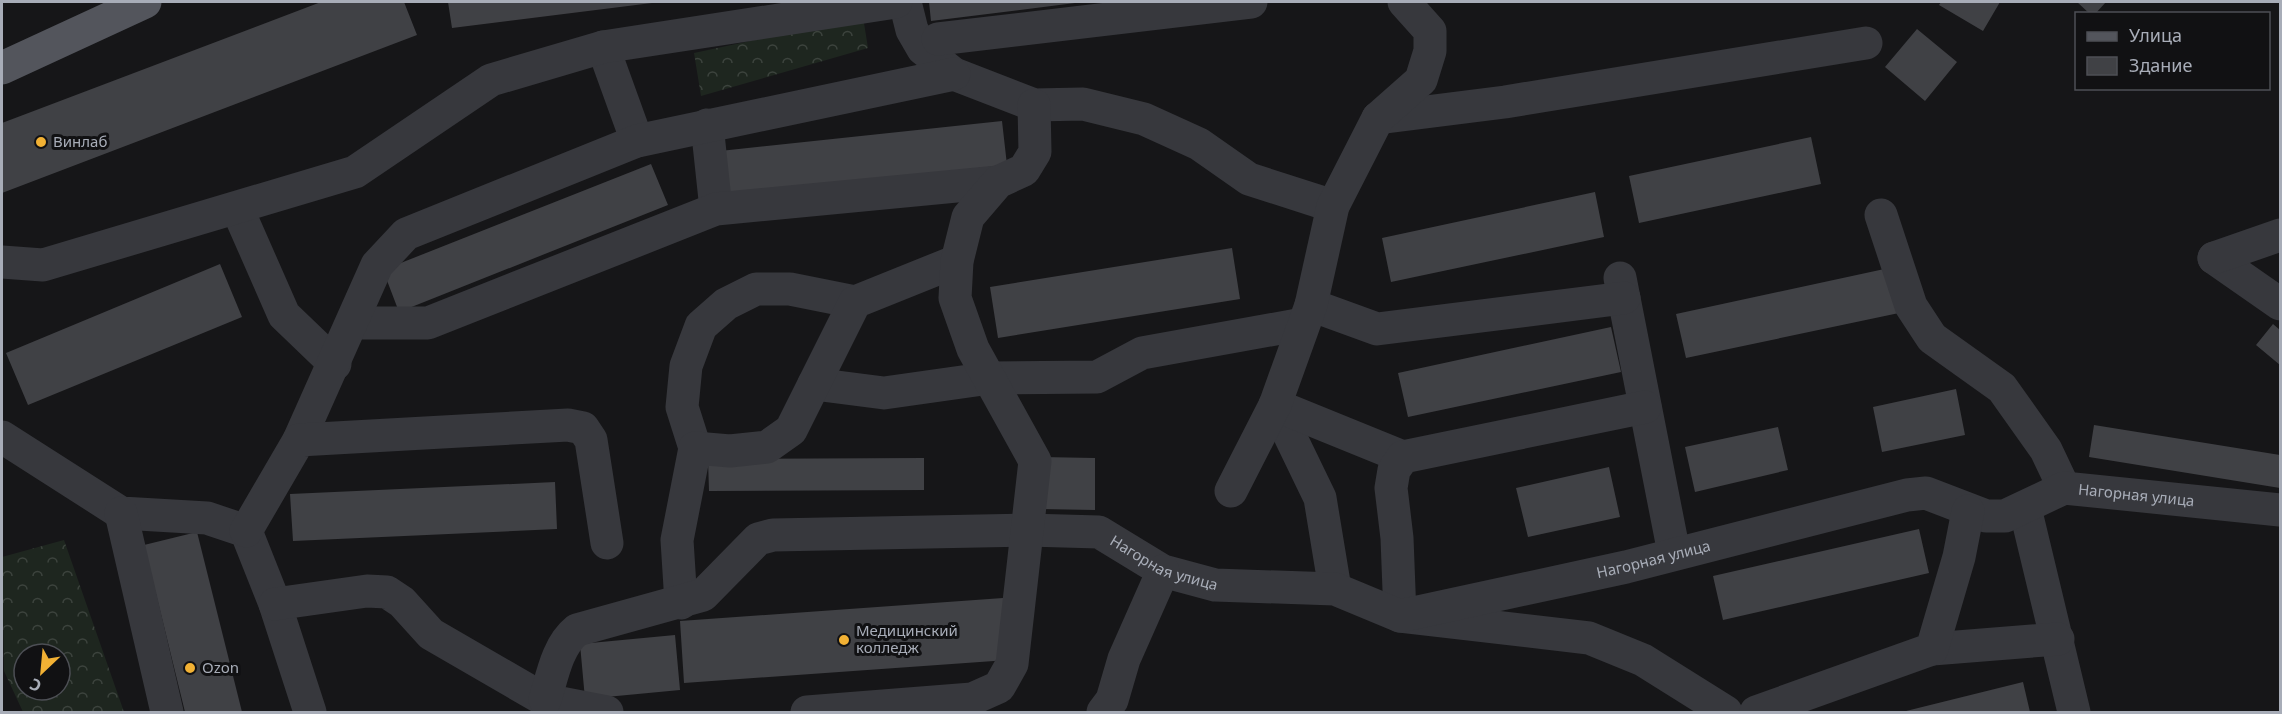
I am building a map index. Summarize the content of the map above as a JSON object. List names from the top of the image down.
{
  "streets": {
    "street": ["Нагорная улица"]
  },
  "places": ["Винлаб", "Медицинский колледж", "Ozon"],
  "legend": ["Улица", "Здание"],
  "north": "bottom left"
}
